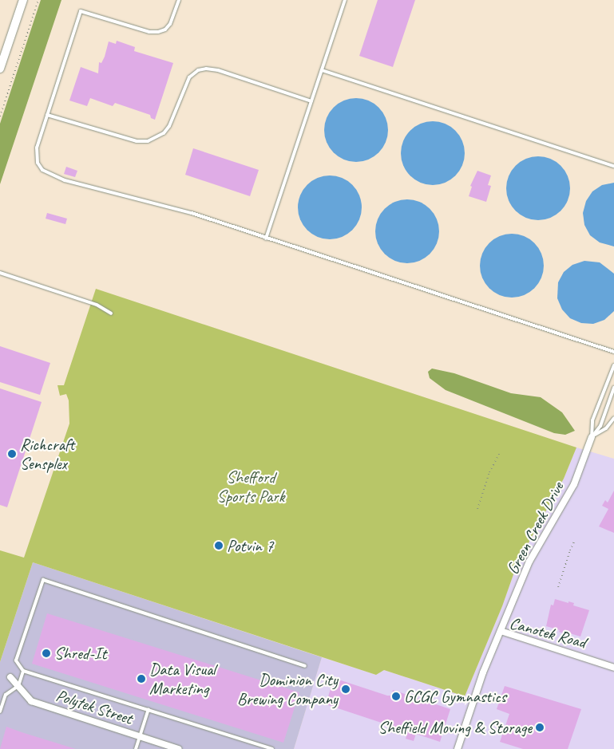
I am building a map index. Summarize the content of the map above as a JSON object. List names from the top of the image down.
{
  "streets": {
    "street": ["Green Creek Drive", "Canotek Road", "Polytek Street"]
  },
  "crossings": [
    ["Green Creek Drive", "Canotek Road"]
  ],
  "parks": ["Shefford Sports Park"],
  "places": [
    "Richcraft Sensplex",
    "Potvin 7",
    "Shred-It",
    "Data Visual Marketing",
    "Dominion City Brewing Company",
    "GCGC Gymnastics",
    "Sheffield Moving & Storage"
  ]
}
